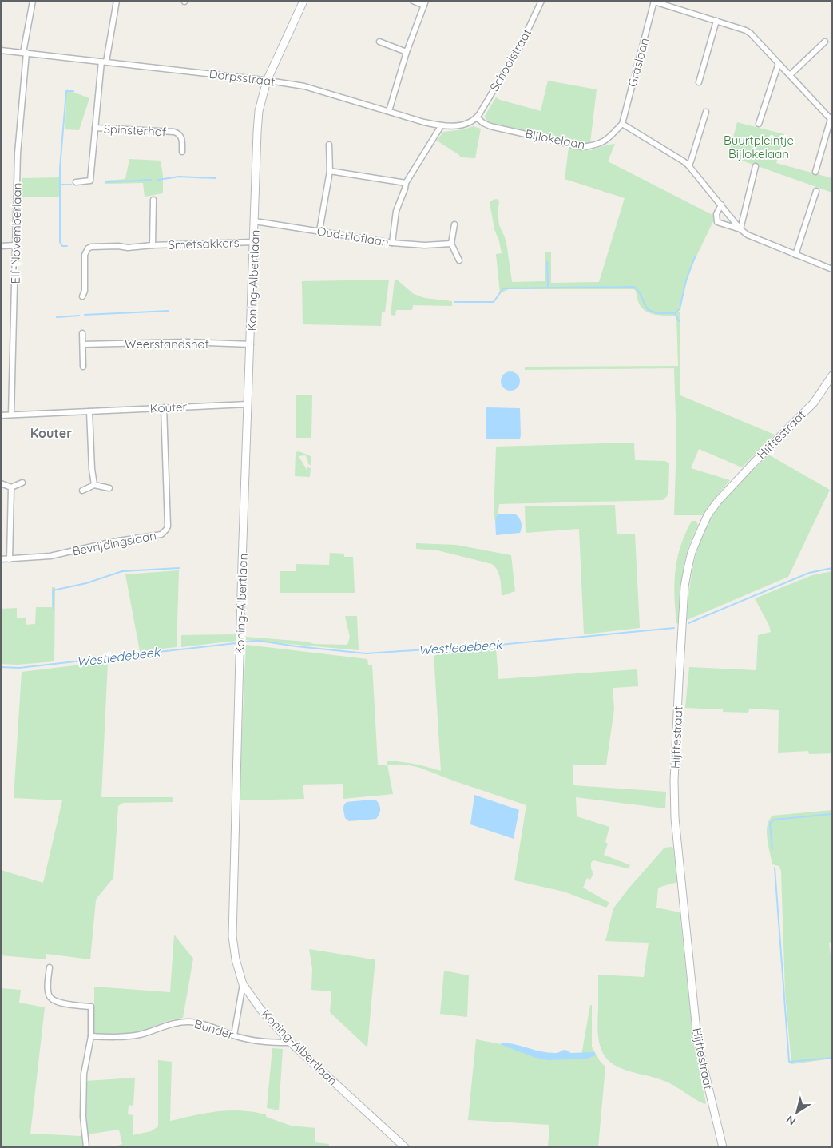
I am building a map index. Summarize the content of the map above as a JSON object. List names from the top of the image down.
{
  "streets": {
    "street": [
      "Schoolstraat",
      "Graslaan",
      "Dorpsstraat",
      "Spinsterhof",
      "Bijlokelaan",
      "Elf-Novemberlaan",
      "Oud-Hoflaan",
      "Smetsakkers",
      "Koning-Albertlaan",
      "Weerstandshof",
      "Kouter",
      "Hijftestraat",
      "Bevrijdingslaan",
      "Bunder"
    ]
  },
  "crossings": [
    ["Schoolstraat", "Dorpsstraat"],
    ["Schoolstraat", "Bijlokelaan"],
    ["Graslaan", "Bijlokelaan"],
    ["Dorpsstraat", "Spinsterhof"],
    ["Dorpsstraat", "Bijlokelaan"],
    ["Dorpsstraat", "Elf-Novemberlaan"],
    ["Dorpsstraat", "Koning-Albertlaan"],
    ["Elf-Novemberlaan", "Kouter"],
    ["Oud-Hoflaan", "Koning-Albertlaan"],
    ["Smetsakkers", "Koning-Albertlaan"],
    ["Koning-Albertlaan", "Weerstandshof"],
    ["Koning-Albertlaan", "Kouter"],
    ["Koning-Albertlaan", "Bunder"],
    ["Kouter", "Bevrijdingslaan"]
  ],
  "districts": ["Kouter"],
  "water": ["Westledebeek"],
  "parks": ["Buurtpleintje Bijlokelaan"],
  "north": "bottom left"
}
